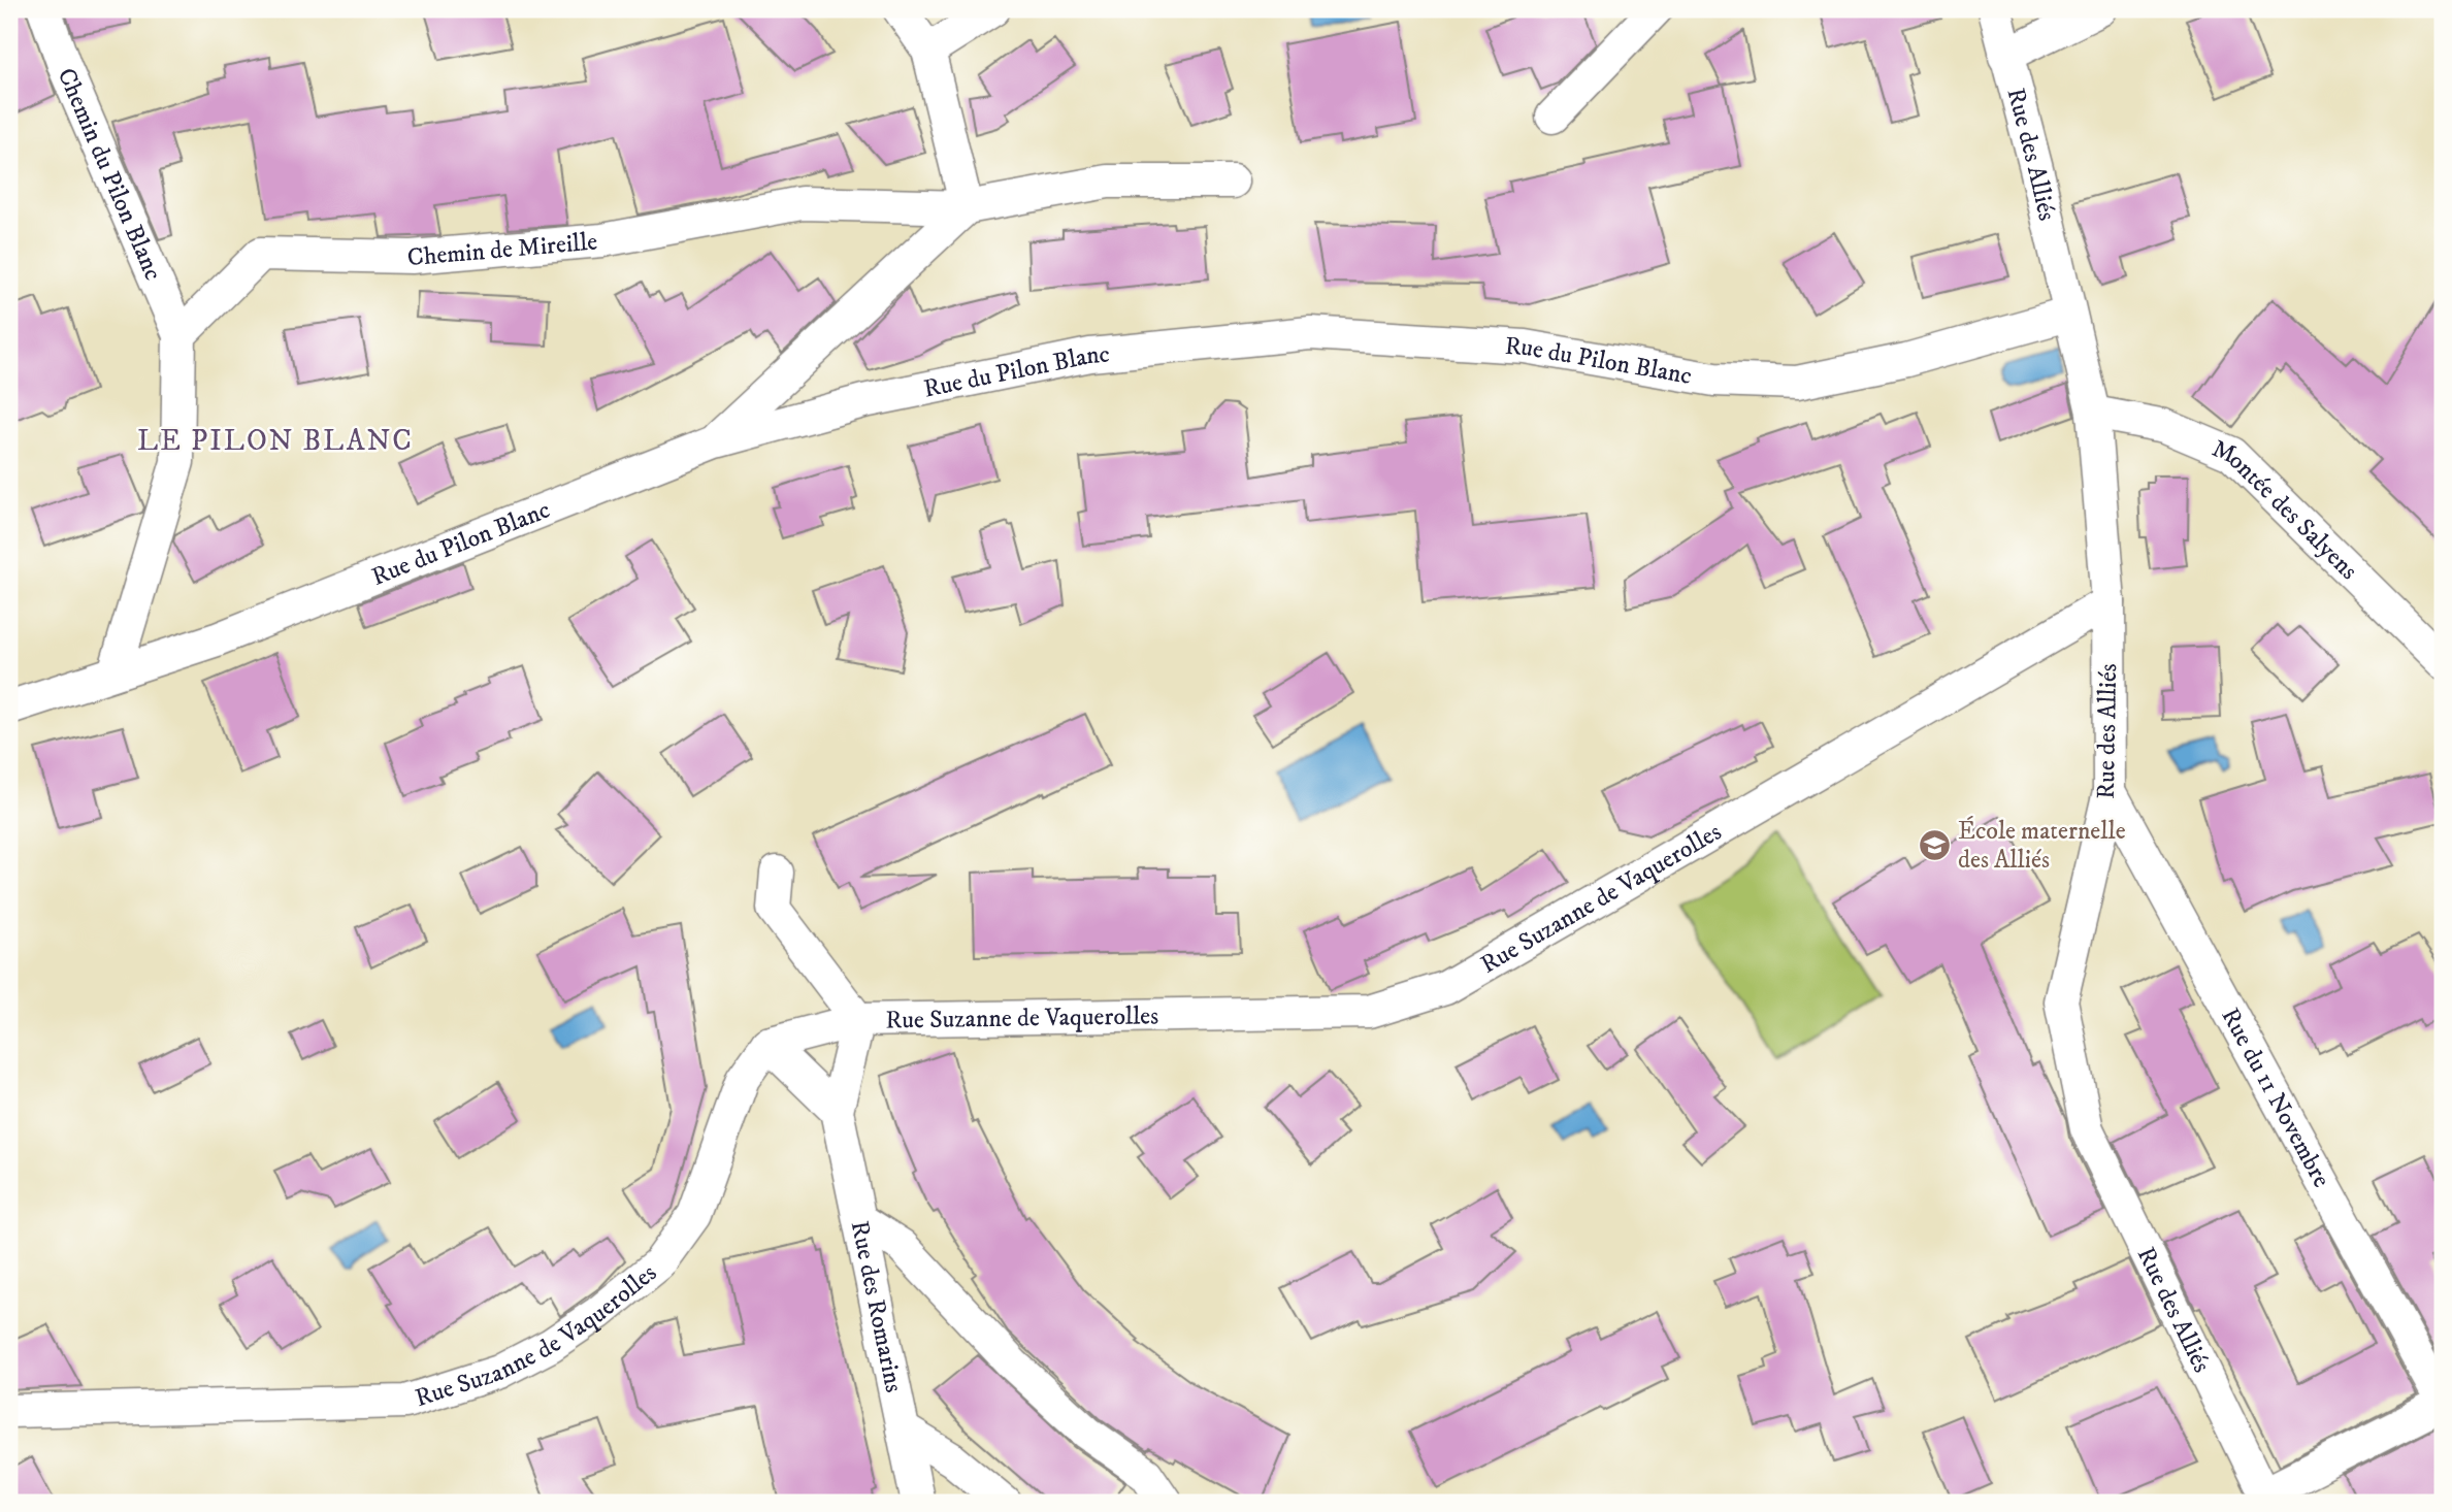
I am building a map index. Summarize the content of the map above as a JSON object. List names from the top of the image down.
{
  "streets": {
    "street": [
      "Rue des Alliés",
      "Chemin du Pilon Blanc",
      "Chemin de Mireille",
      "Rue du Pilon Blanc",
      "Montée des Salyens",
      "Rue Suzanne de Vaquerolles",
      "Rue du 11 Novembre",
      "Rue des Romarins"
    ]
  },
  "crossings": [
    ["Rue des Alliés", "Rue du Pilon Blanc"],
    ["Rue des Alliés", "Montée des Salyens"],
    ["Rue des Alliés", "Rue Suzanne de Vaquerolles"],
    ["Rue des Alliés", "Rue du 11 Novembre"],
    ["Chemin du Pilon Blanc", "Chemin de Mireille"]
  ],
  "districts": ["LE PILON BLANC"],
  "places": {
    "school or university": ["École maternelle des Alliés"]
  }
}
